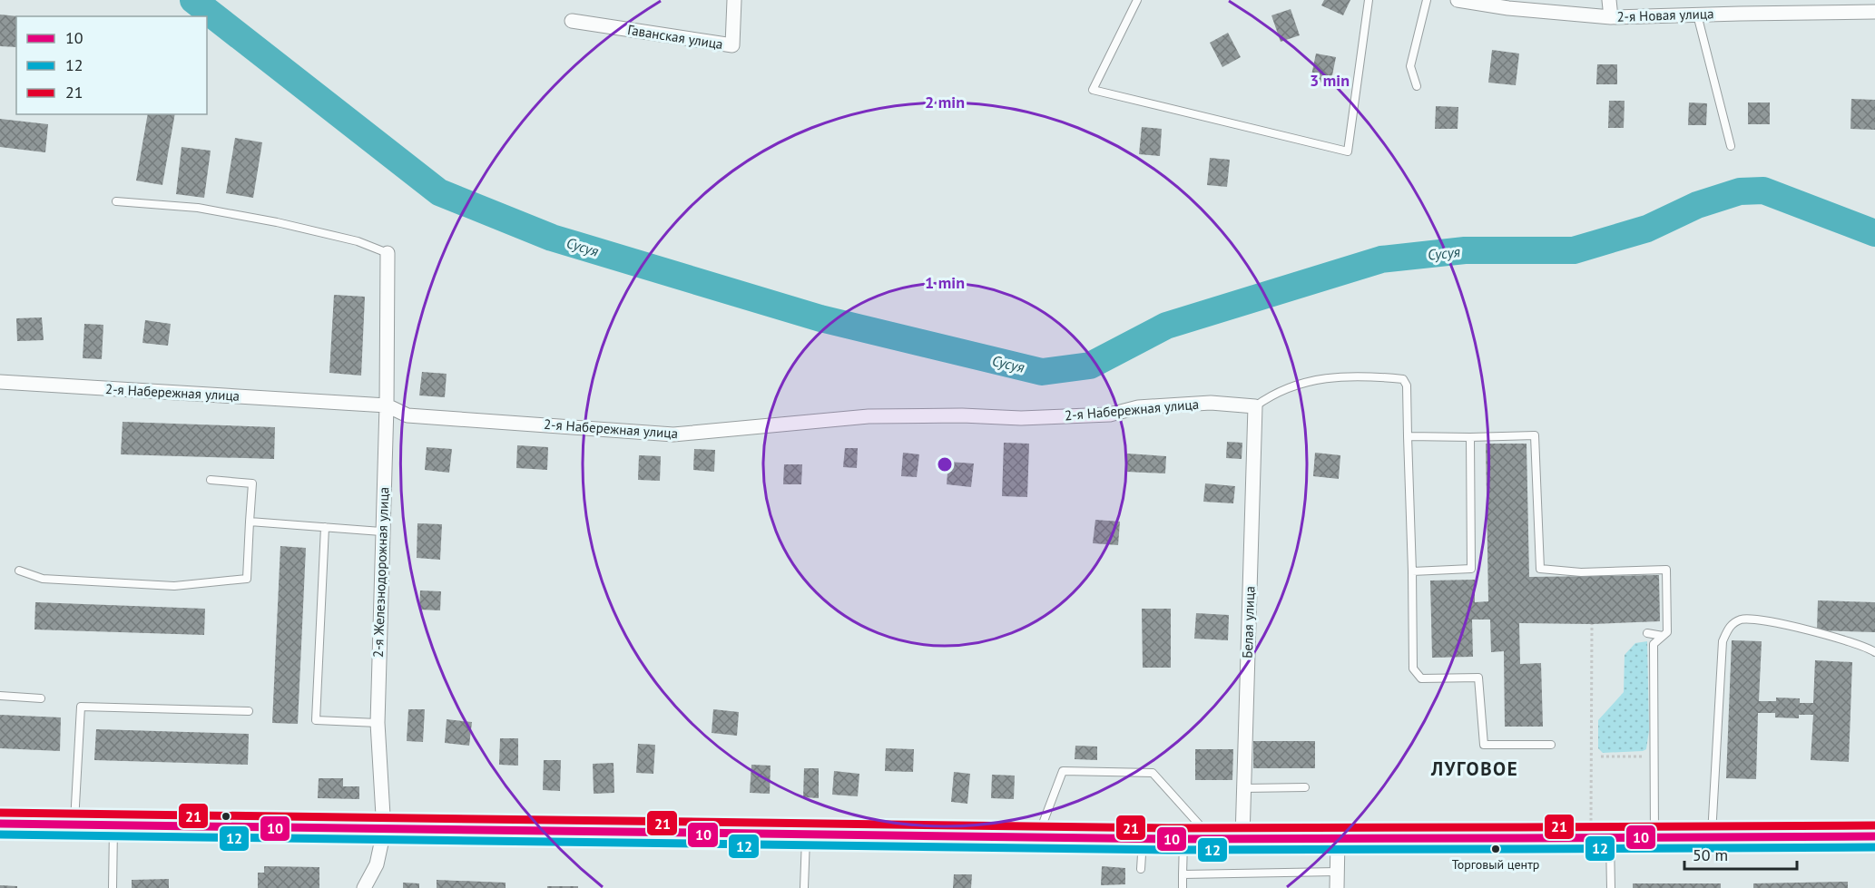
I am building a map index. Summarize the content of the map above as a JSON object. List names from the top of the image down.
{
  "streets": {
    "street": [
      "2-я Новая улица",
      "Гаванская улица",
      "2-я Набережная улица",
      "2-я Железнодорожная улица",
      "Белая улица"
    ]
  },
  "crossings": [
    ["2-я Набережная улица", "2-я Железнодорожная улица"],
    ["2-я Набережная улица", "Белая улица"]
  ],
  "districts": ["ЛУГОВОЕ"],
  "water": ["Сусуя"],
  "places": ["Торговый центр"],
  "lines": ["transit line 21", "transit line 10", "transit line 12"],
  "legend": ["10", "12", "21"],
  "scale_bar": "50 m",
  "rings": ["3 min", "2 min", "1 min"]
}
